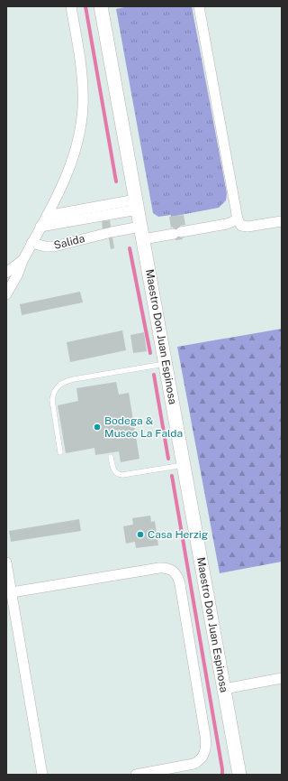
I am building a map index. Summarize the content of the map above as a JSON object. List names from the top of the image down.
{
  "streets": {
    "main road": ["Maestro Don Juan Espinosa"],
    "street": ["Salida"]
  },
  "crossings": [
    ["Salida", "Maestro Don Juan Espinosa"]
  ],
  "places": ["Bodega & Museo La Falda", "Casa Herzig"]
}
